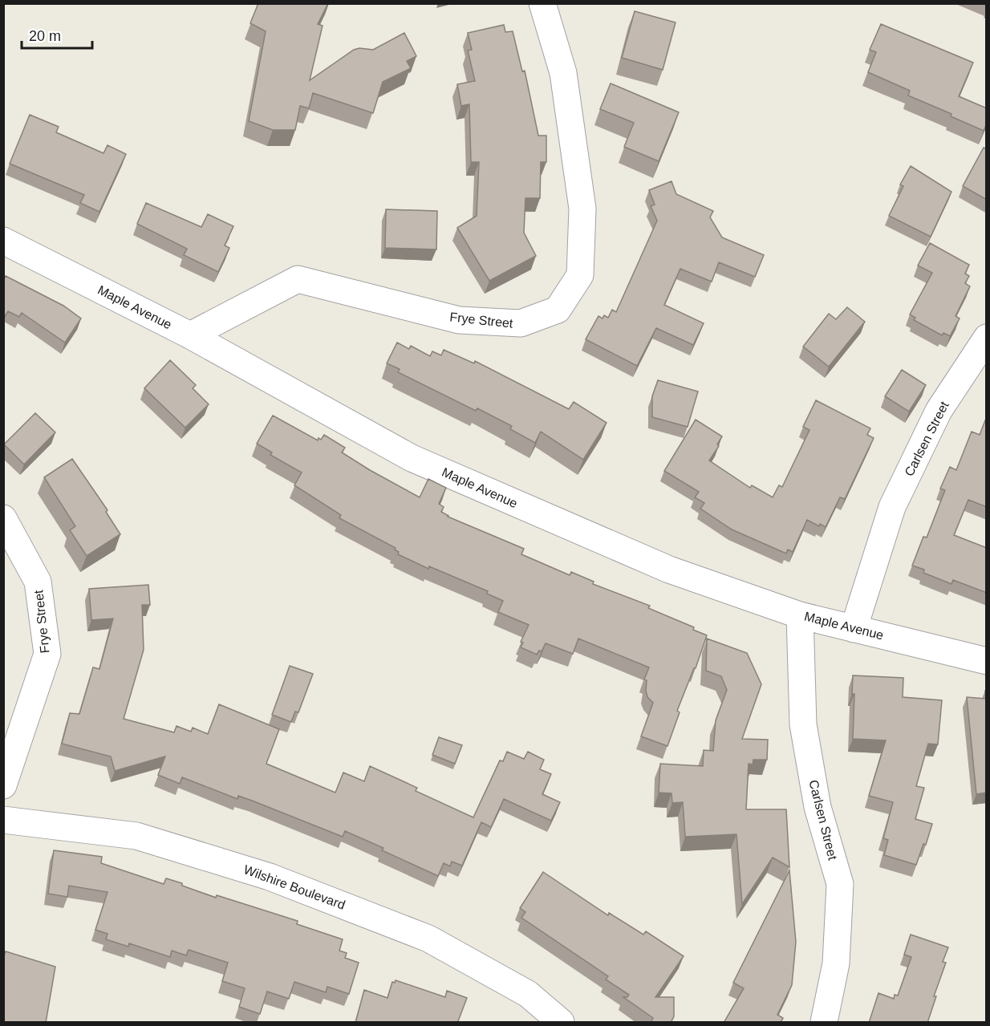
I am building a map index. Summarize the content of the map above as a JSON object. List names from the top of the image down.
{
  "streets": {
    "street": [
      "Maple Avenue",
      "Frye Street",
      "Carlsen Street",
      "Wilshire Boulevard"
    ]
  },
  "crossings": [
    ["Maple Avenue", "Frye Street"],
    ["Maple Avenue", "Carlsen Street"]
  ],
  "scale_bar": "20 m"
}
